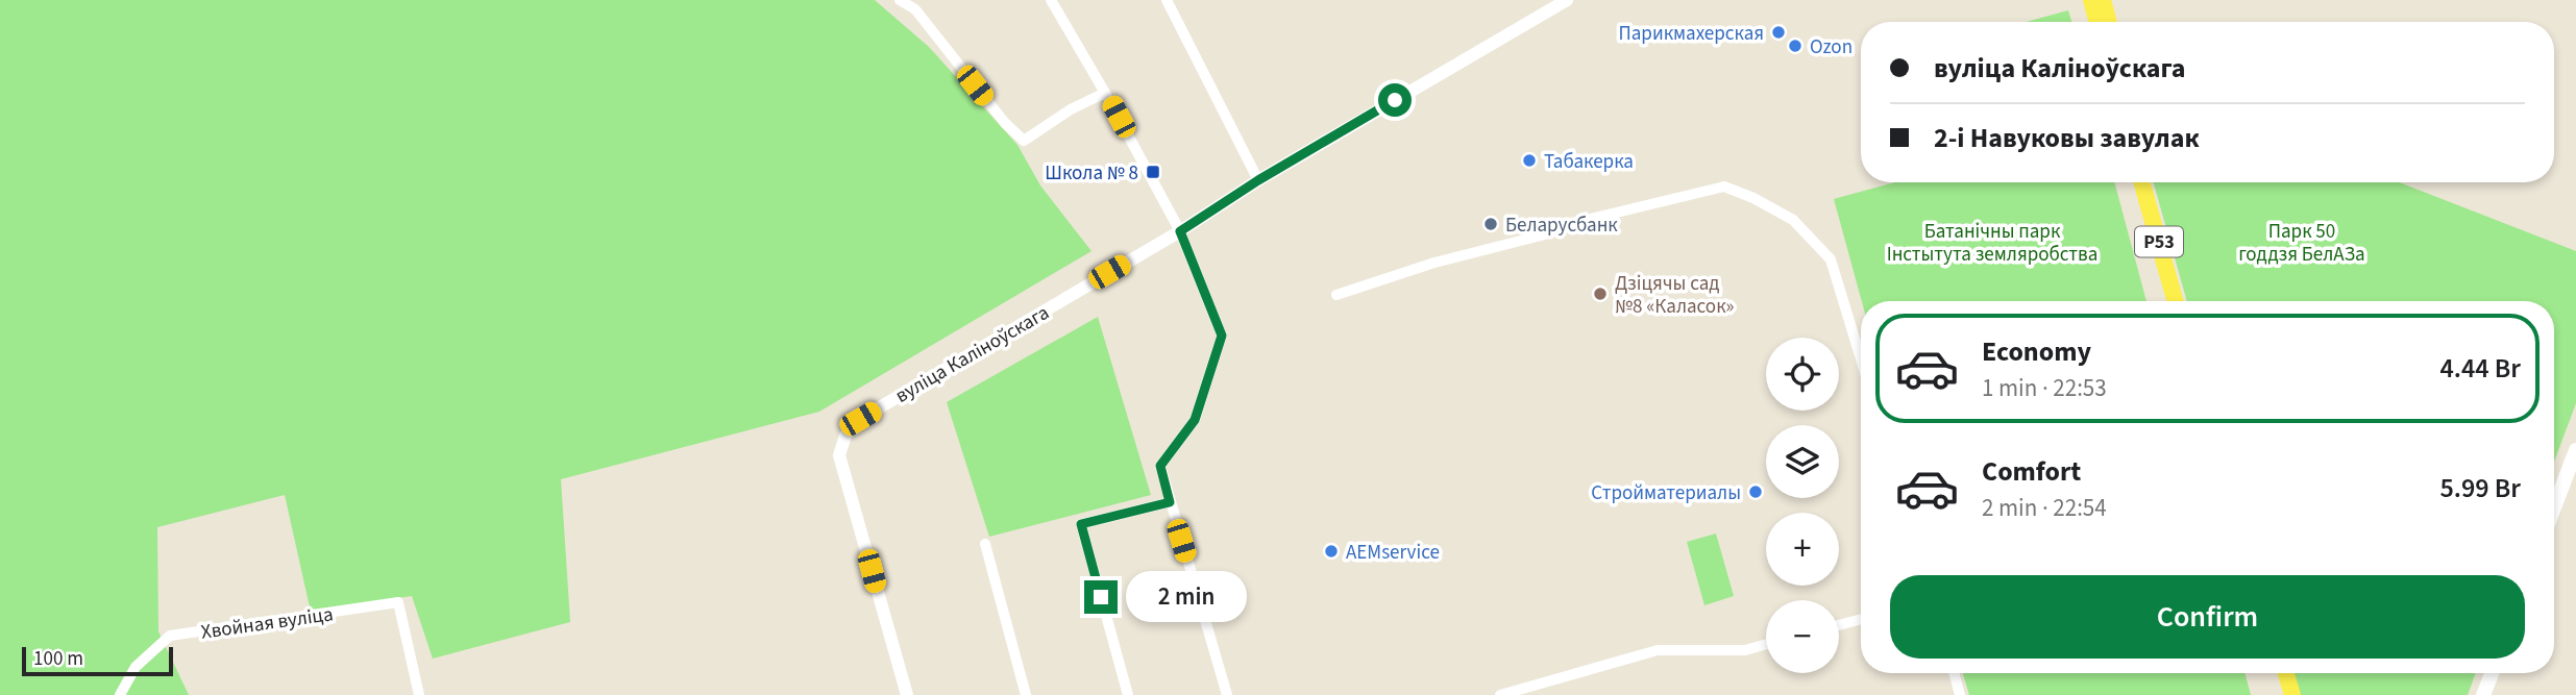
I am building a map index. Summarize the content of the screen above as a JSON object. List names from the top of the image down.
{
  "streets": {
    "main road": ["Р53"],
    "street": ["вуліца Каліноўскага", "Хвойная вуліца"]
  },
  "parks": ["Батанічны парк Інстытута земляробства", "Парк 50 годдзя БелАЗа"],
  "places": {
    "other": [
      "Парикмахерская",
      "Ozon",
      "Табакерка",
      "Беларусбанк",
      "Дзіцячы сад №8 «Каласок»",
      "Стройматериалы",
      "AEMservice"
    ],
    "transit": ["Школа № 8"]
  },
  "scale_bar": "100 m",
  "page": {
    "banner": ["вуліца Каліноўскага", "2-і Навуковы завулак"],
    "list": [
      {
        "name": "Economy",
        "note": "1 min · 22:53",
        "value": "4.44 Br"
      },
      {
        "name": "Comfort",
        "note": "2 min · 22:54",
        "value": "5.99 Br"
      }
    ],
    "map_buttons": ["+", "−"],
    "buttons": "Confirm",
    "bubble": "2 min",
    "scale": "100 m"
  }
}
